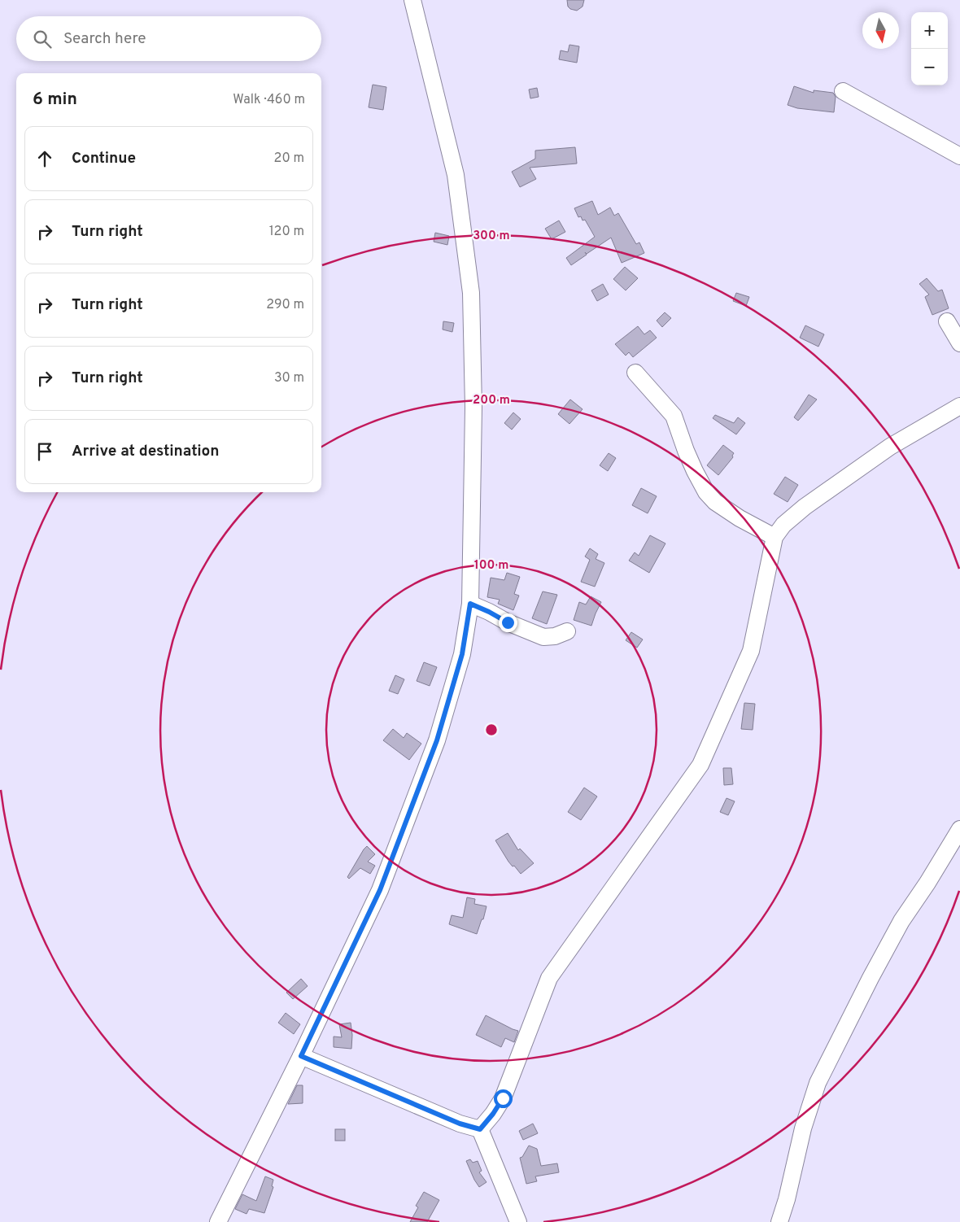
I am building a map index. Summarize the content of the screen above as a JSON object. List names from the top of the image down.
{
  "north": "bottom",
  "page": {
    "map_buttons": ["+", "−"],
    "search": "Search here",
    "heading": ["6 min", "Walk · 460 m"],
    "list": [
      ["Continue", "20 m"],
      ["Turn right", "120 m"],
      ["Turn right", "290 m"],
      ["Turn right", "30 m"],
      "Arrive at destination"
    ]
  },
  "rings": ["300 m", "200 m", "100 m"]
}
